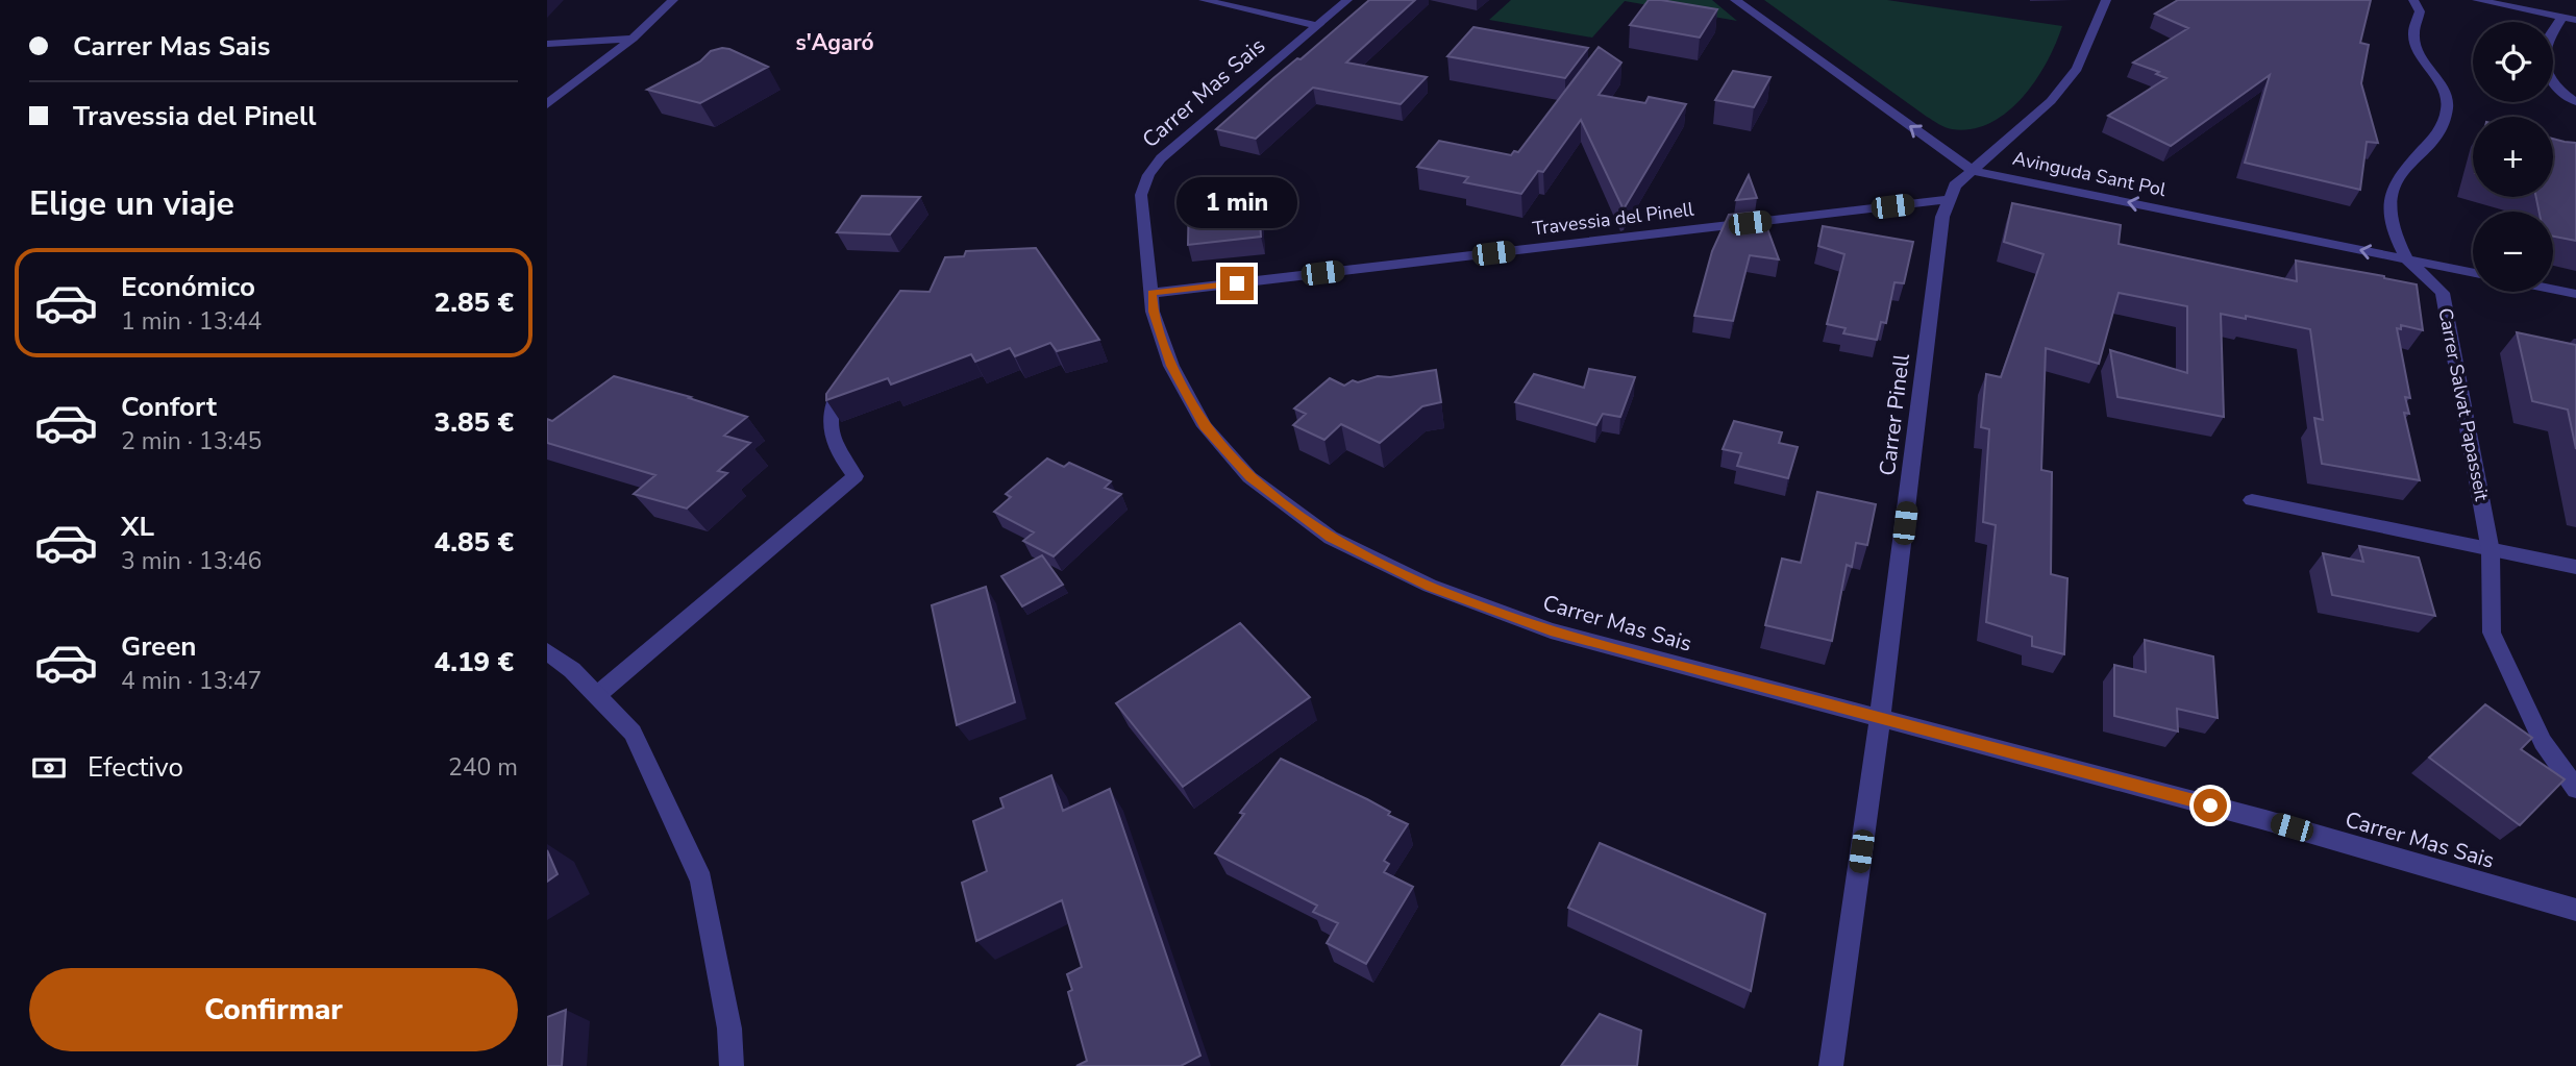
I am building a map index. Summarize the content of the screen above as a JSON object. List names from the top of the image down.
{
  "streets": {
    "street": [
      "Carrer Mas Sais",
      "Avinguda Sant Pol",
      "Travessia del Pinell",
      "Carrer Salvat Papasseit",
      "Carrer Pinell"
    ]
  },
  "crossings": [
    ["Carrer Mas Sais", "Travessia del Pinell"],
    ["Carrer Mas Sais", "Carrer Pinell"],
    ["Avinguda Sant Pol", "Carrer Salvat Papasseit"],
    ["Avinguda Sant Pol", "Carrer Pinell"],
    ["Travessia del Pinell", "Carrer Pinell"]
  ],
  "one_way": ["Avinguda Sant Pol"],
  "districts": ["s'Agaró"],
  "page": {
    "banner": ["Carrer Mas Sais", "Travessia del Pinell"],
    "map_buttons": ["+", "−"],
    "heading": "Elige un viaje",
    "bubble": "1 min",
    "list": [
      {
        "name": "Económico",
        "note": "1 min · 13:44",
        "value": "2.85 €"
      },
      {
        "name": "Confort",
        "note": "2 min · 13:45",
        "value": "3.85 €"
      },
      {
        "name": "XL",
        "note": "3 min · 13:46",
        "value": "4.85 €"
      },
      {
        "name": "Green",
        "note": "4 min · 13:47",
        "value": "4.19 €"
      }
    ],
    "pay": ["Efectivo", "240 m"],
    "buttons": "Confirmar"
  }
}
